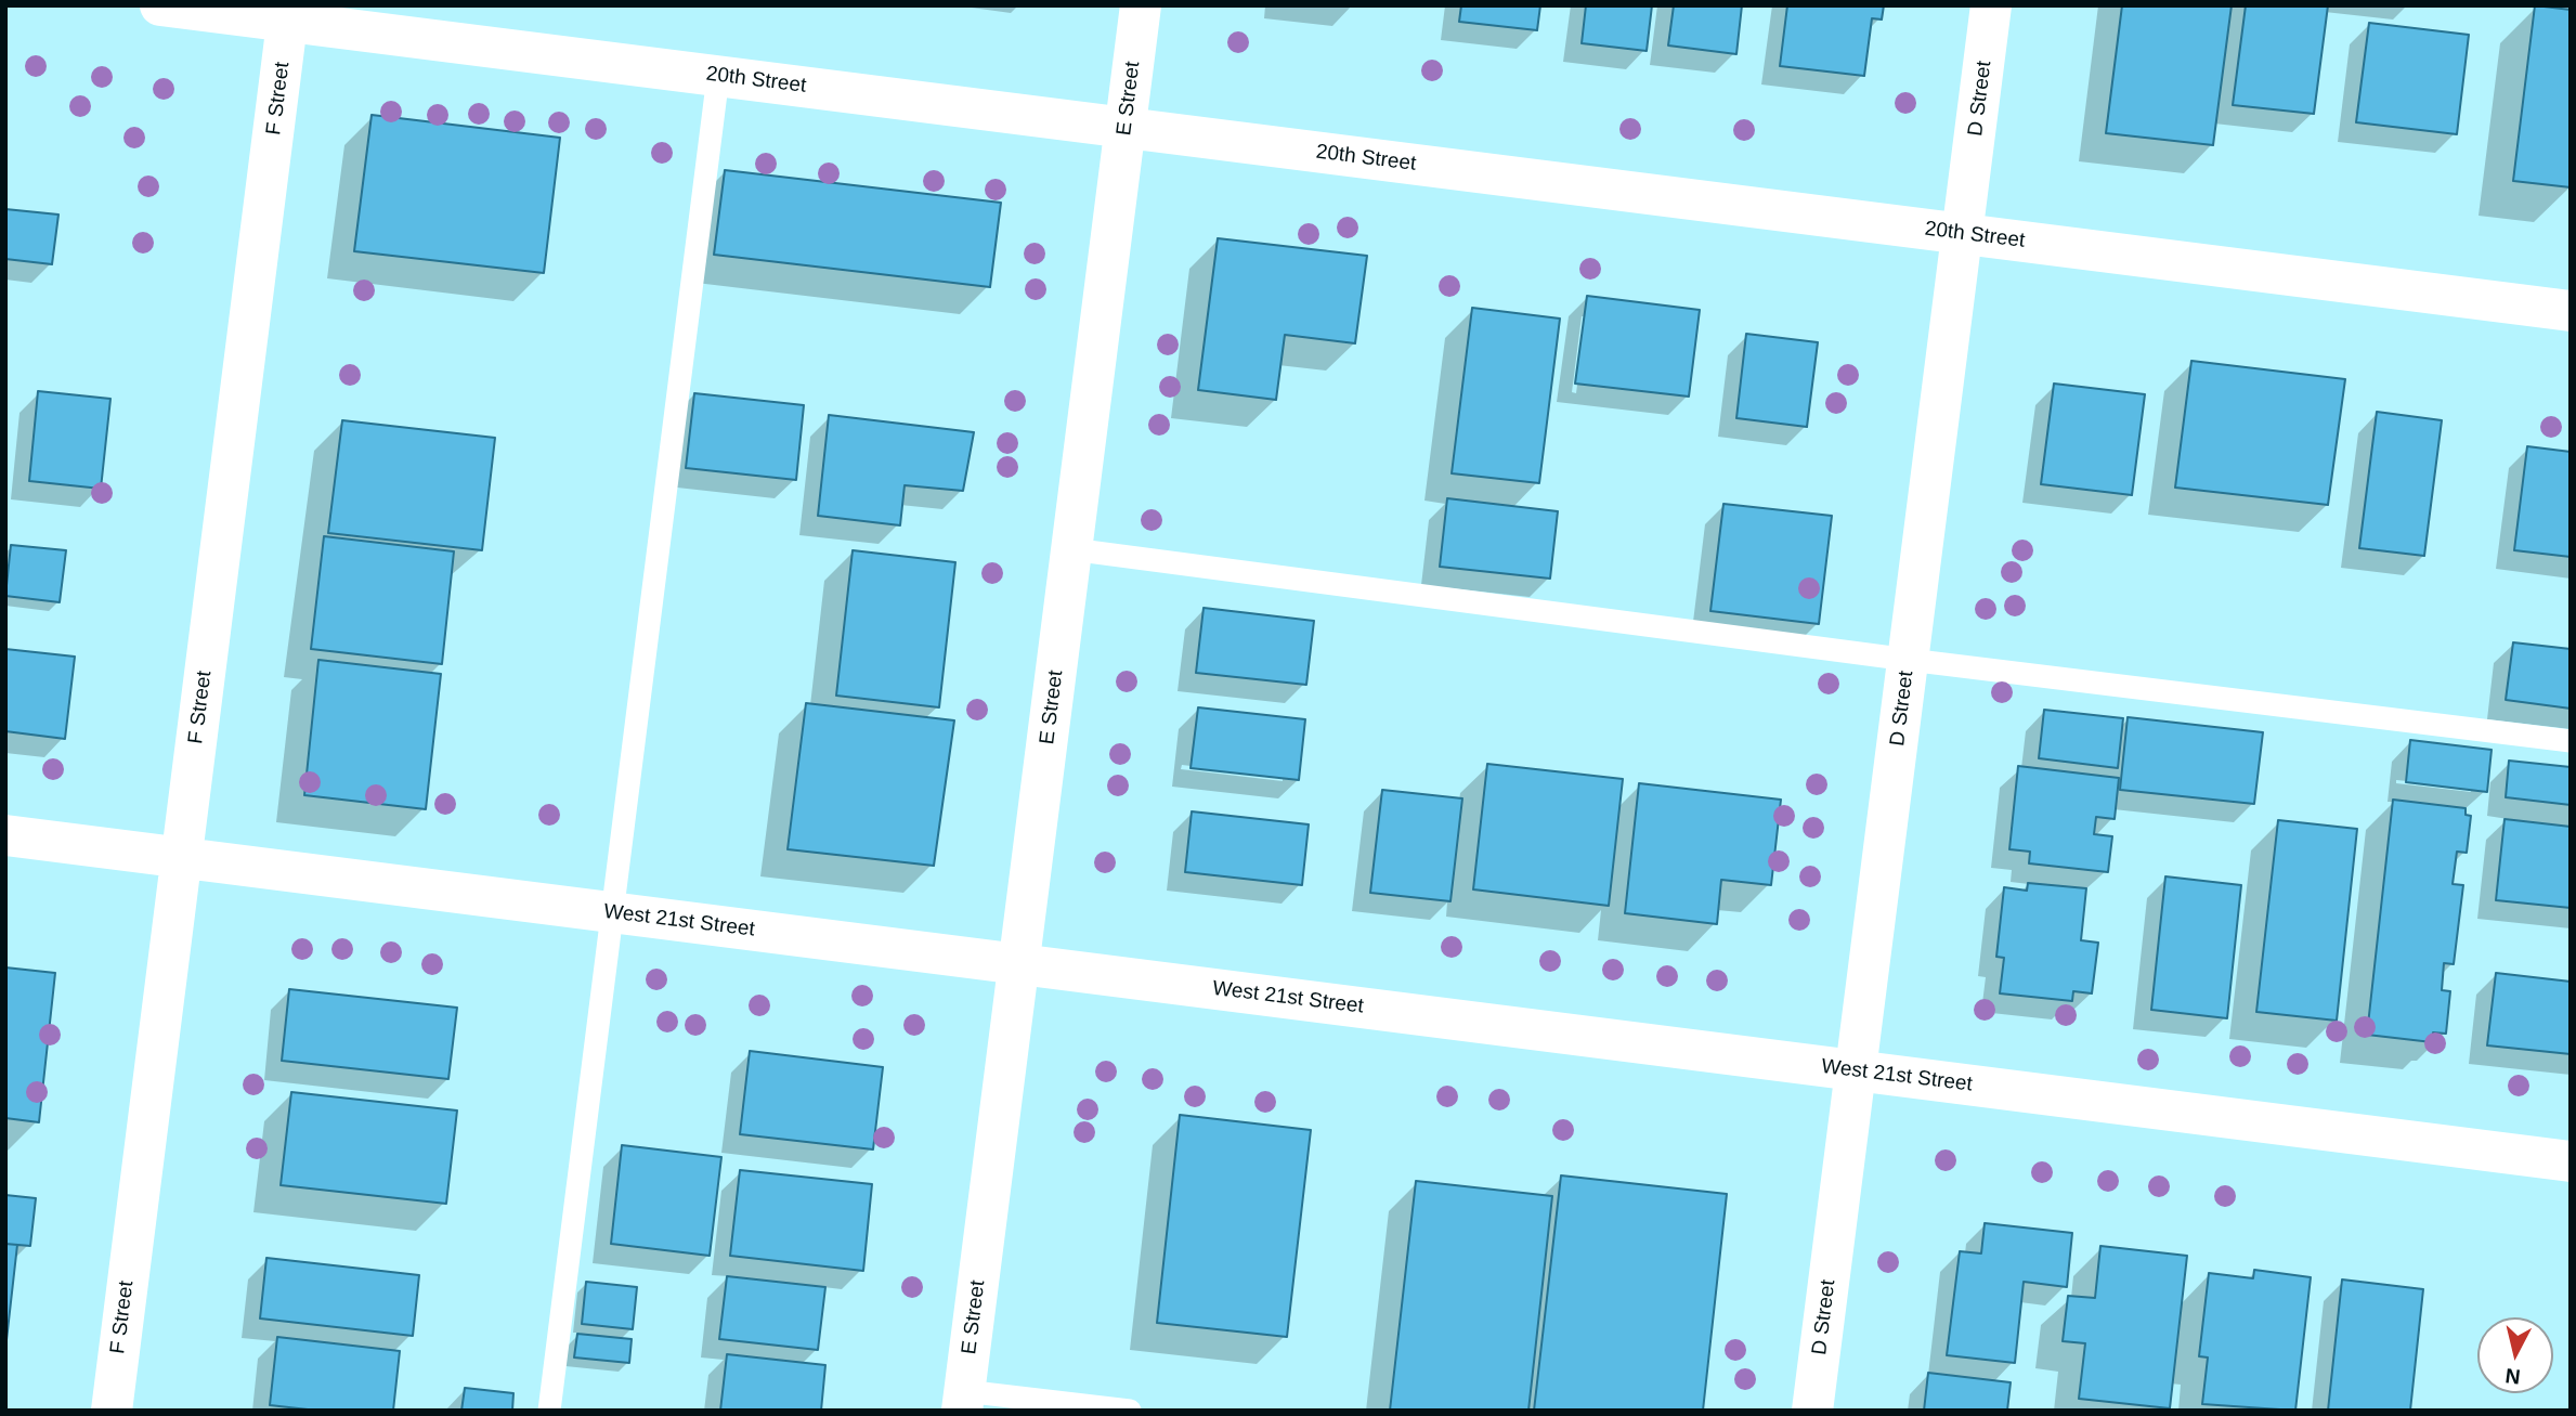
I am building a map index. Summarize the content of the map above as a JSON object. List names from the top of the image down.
{
  "streets": {
    "street": [
      "20th Street",
      "F Street",
      "E Street",
      "D Street",
      "West 21st Street"
    ]
  },
  "crossings": [
    ["20th Street", "F Street"],
    ["20th Street", "E Street"],
    ["20th Street", "D Street"],
    ["F Street", "West 21st Street"],
    ["E Street", "West 21st Street"],
    ["D Street", "West 21st Street"]
  ],
  "north": "bottom"
}
